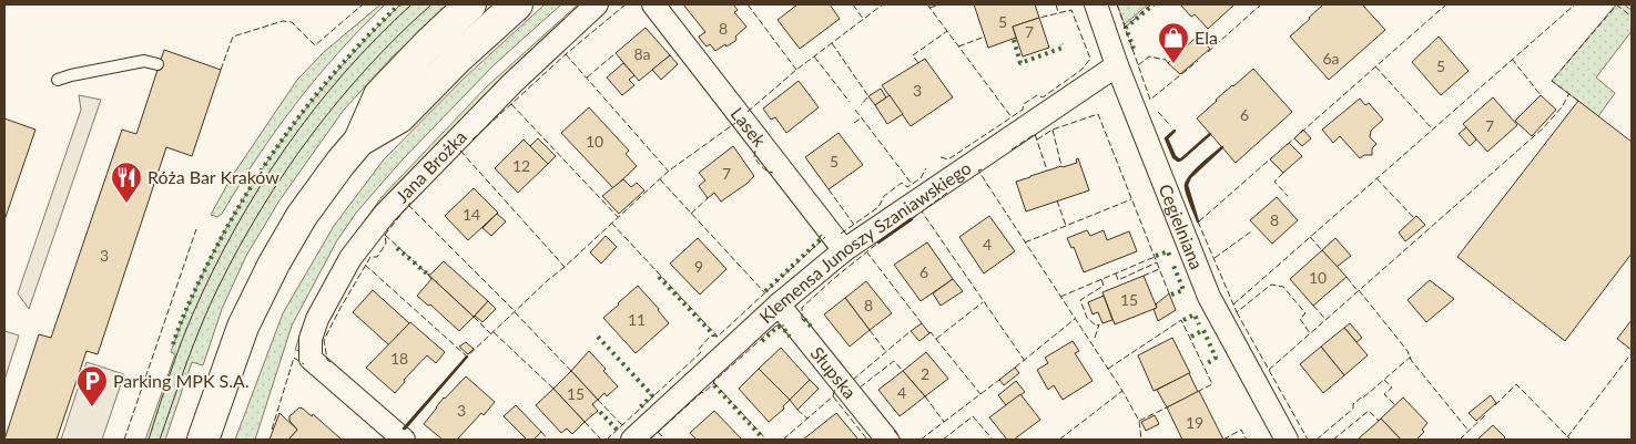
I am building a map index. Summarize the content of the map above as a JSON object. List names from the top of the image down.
{
  "streets": {
    "street": [
      "Lasek",
      "Jana Brożka",
      "Cegielniana",
      "Klemensa Junoszy Szaniawskiego",
      "Słupska"
    ]
  },
  "crossings": [
    ["Lasek", "Klemensa Junoszy Szaniawskiego"],
    ["Cegielniana", "Klemensa Junoszy Szaniawskiego"],
    ["Klemensa Junoszy Szaniawskiego", "Słupska"]
  ],
  "places": {
    "shop": ["Ela"],
    "restaurant": ["Róża Bar Kraków"],
    "parking": ["Parking MPK S.A."]
  },
  "house_numbers": [
    "5",
    "8",
    "7",
    "8a",
    "6a",
    "5",
    "3",
    "6",
    "7",
    "10",
    "5",
    "12",
    "7",
    "14",
    "8",
    "4",
    "3",
    "9",
    "6",
    "10",
    "15",
    "8",
    "11",
    "18",
    "2",
    "4",
    "15",
    "3",
    "19"
  ]
}
